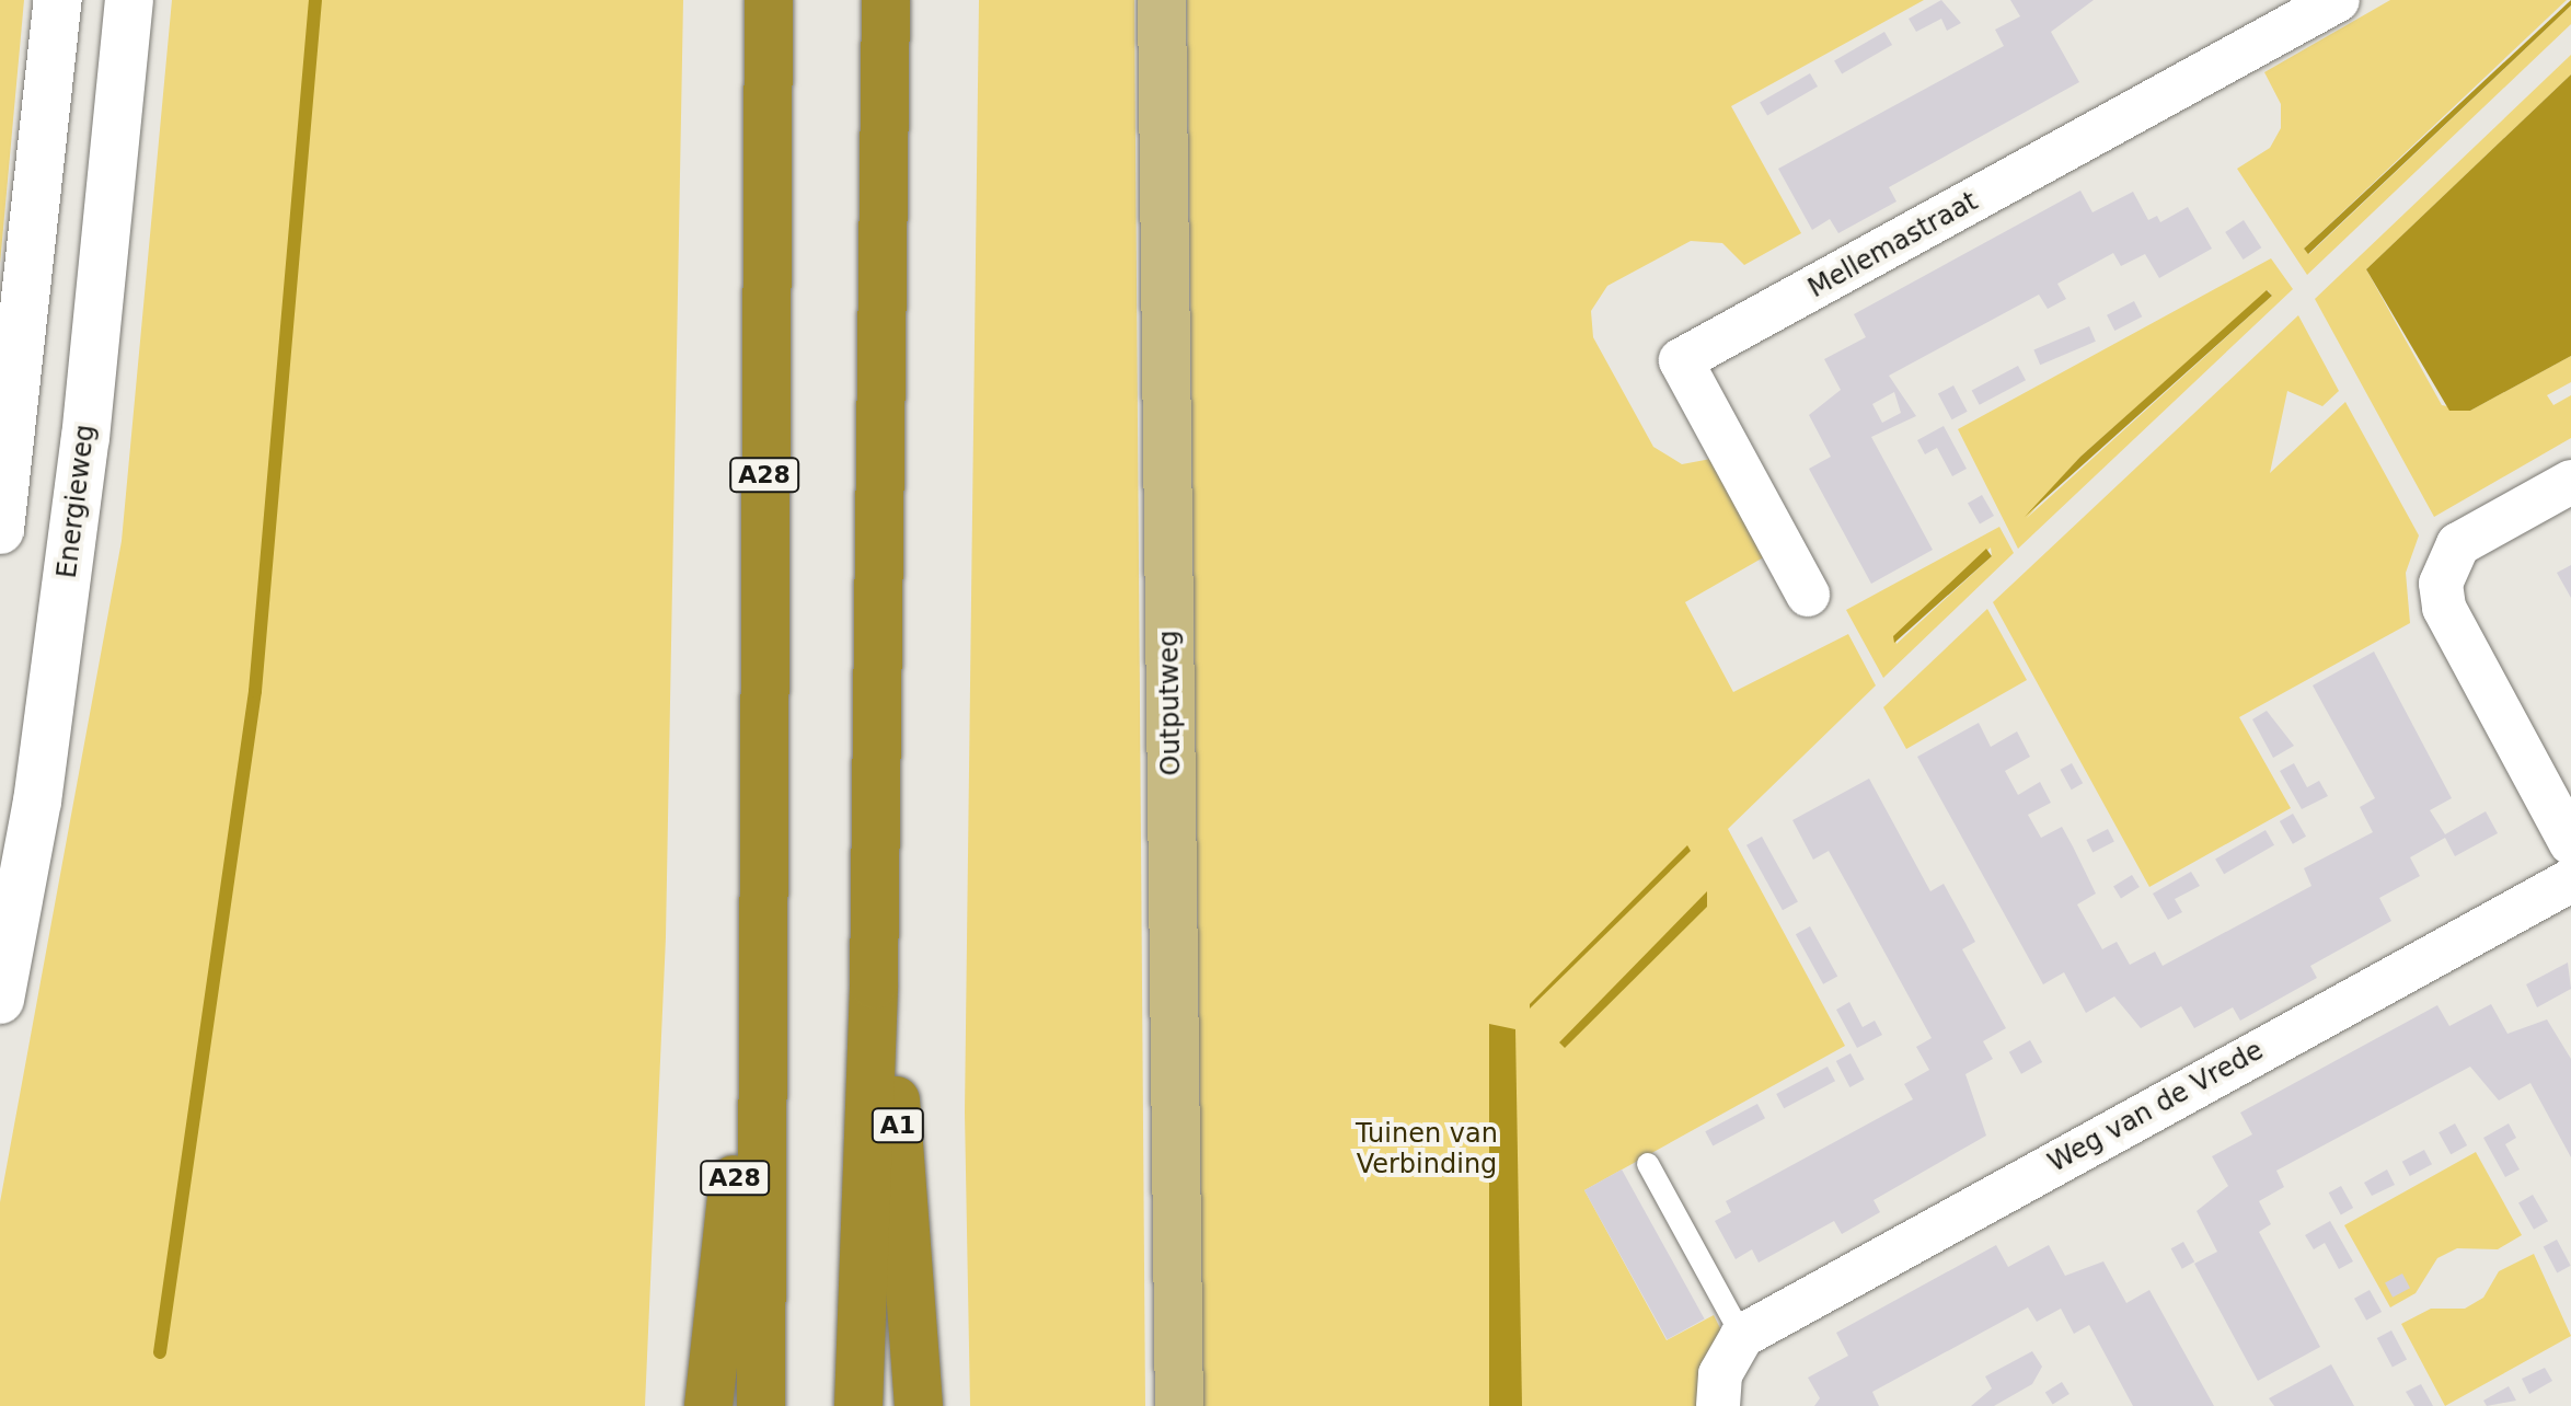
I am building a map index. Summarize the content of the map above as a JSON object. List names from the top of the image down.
{
  "streets": {
    "highway": ["A28", "A1"],
    "main road": ["Energieweg", "Outputweg"],
    "street": ["Mellemastraat", "Weg van de Vrede"]
  },
  "parks": ["Tuinen van Verbinding"]
}
